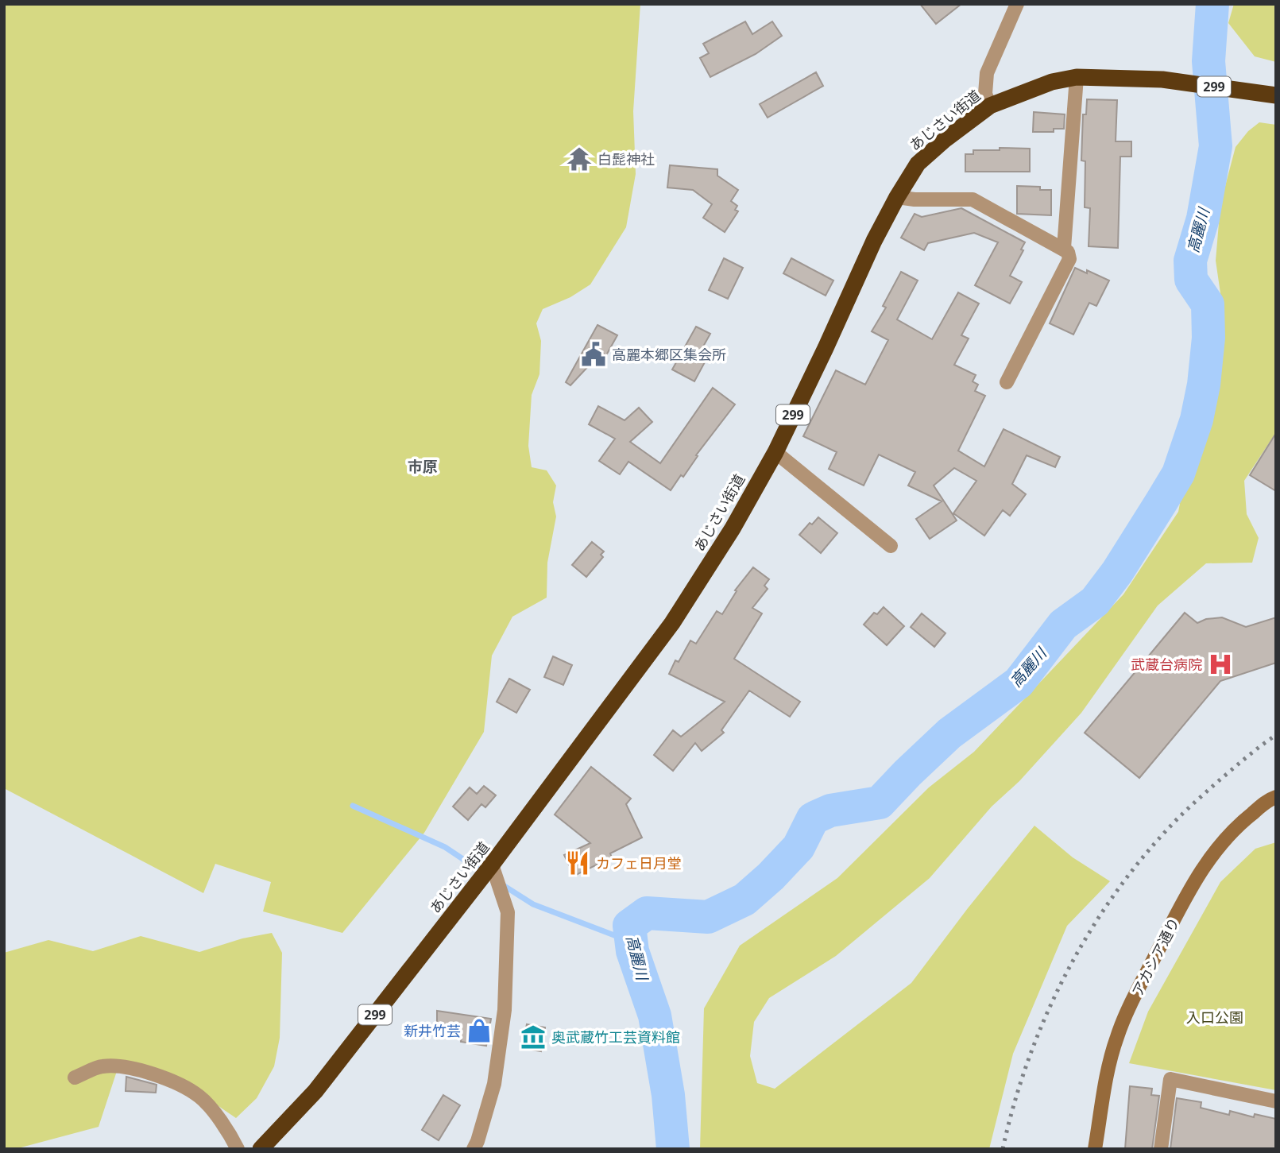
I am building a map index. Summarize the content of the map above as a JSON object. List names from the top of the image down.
{
  "streets": {
    "highway": ["299", "あじさい街道"],
    "street": ["アカシア通り"]
  },
  "districts": ["市原"],
  "water": ["高麗川"],
  "parks": ["入口公園"],
  "places": {
    "temple": ["白髭神社"],
    "public building": ["高麗本郷区集会所"],
    "hospital": ["武蔵台病院"],
    "restaurant": ["カフェ日月堂"],
    "shop": ["新井竹芸"],
    "museum": ["奥武蔵竹工芸資料館"]
  }
}
